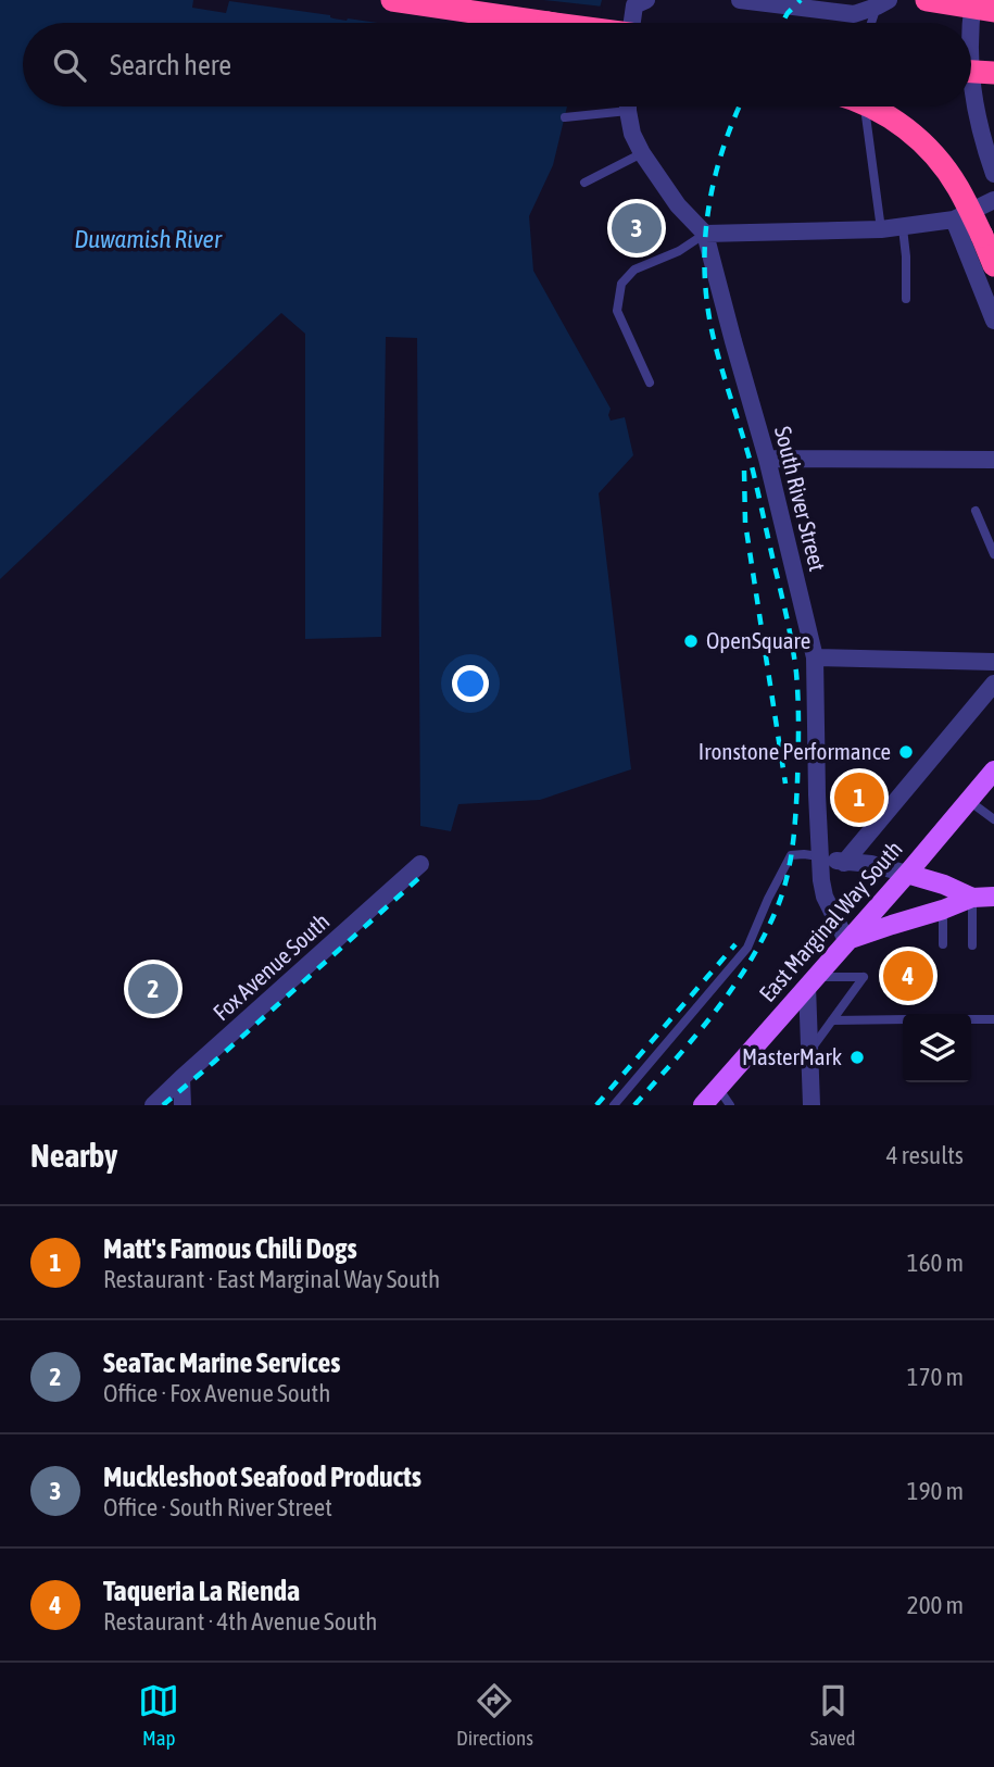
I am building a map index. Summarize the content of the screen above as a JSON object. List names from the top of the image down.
{
  "streets": {
    "main road": ["East Marginal Way South"],
    "street": ["South River Street", "Fox Avenue South"]
  },
  "crossings": [
    ["South River Street", "East Marginal Way South"]
  ],
  "water": ["Duwamish River"],
  "places": ["OpenSquare", "Ironstone Performance", "MasterMark"],
  "page": {
    "search": "Search here",
    "pins": [
      "3",
      "1",
      "4",
      "2"
    ],
    "heading": ["Nearby", "4 results"],
    "list": [
      {
        "mark": "1",
        "name": "Matt's Famous Chili Dogs",
        "note": "Restaurant · East Marginal Way South",
        "value": "160 m"
      },
      {
        "mark": "2",
        "name": "SeaTac Marine Services",
        "note": "Office · Fox Avenue South",
        "value": "170 m"
      },
      {
        "mark": "3",
        "name": "Muckleshoot Seafood Products",
        "note": "Office · South River Street",
        "value": "190 m"
      },
      {
        "mark": "4",
        "name": "Taqueria La Rienda",
        "note": "Restaurant · 4th Avenue South",
        "value": "200 m"
      }
    ],
    "nav": ["Map", "Directions", "Saved"]
  }
}
